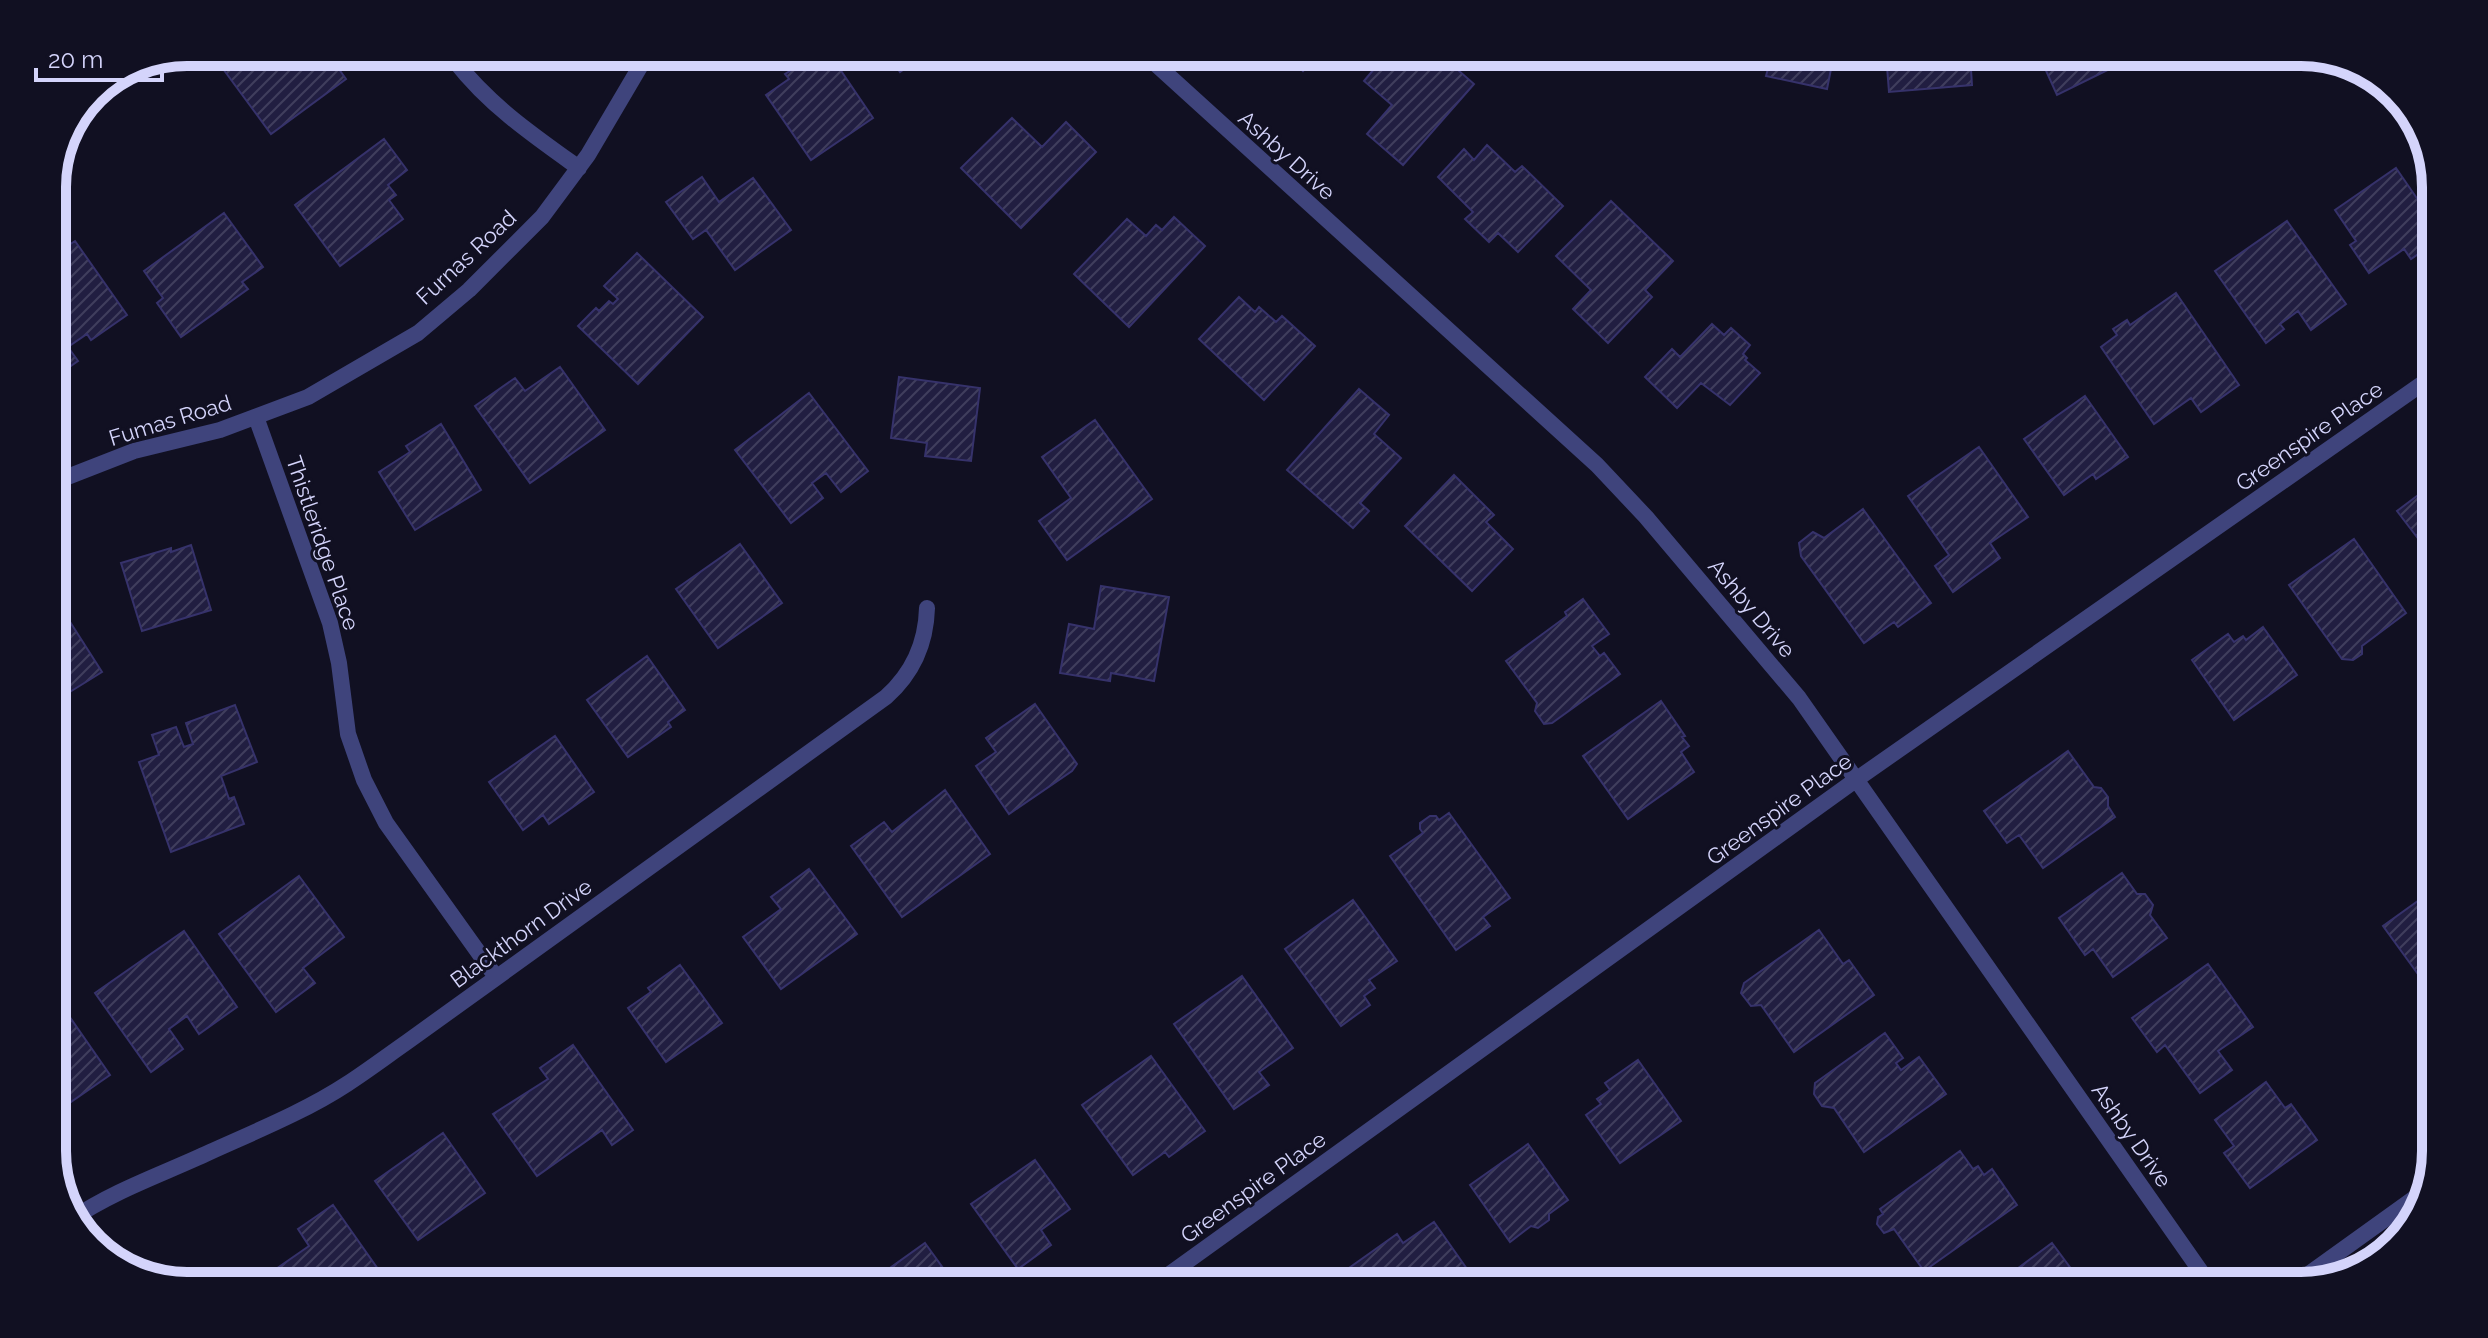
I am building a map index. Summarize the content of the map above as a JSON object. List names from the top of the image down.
{
  "streets": {
    "street": [
      "Ashby Drive",
      "Furnas Road",
      "Fumas Road",
      "Greenspire Place",
      "Thistleridge Place",
      "Blackthorn Drive"
    ]
  },
  "crossings": [
    ["Ashby Drive", "Greenspire Place"],
    ["Furnas Road", "Fumas Road"],
    ["Furnas Road", "Thistleridge Place"],
    ["Fumas Road", "Thistleridge Place"],
    ["Thistleridge Place", "Blackthorn Drive"]
  ],
  "scale_bar": "20 m"
}
